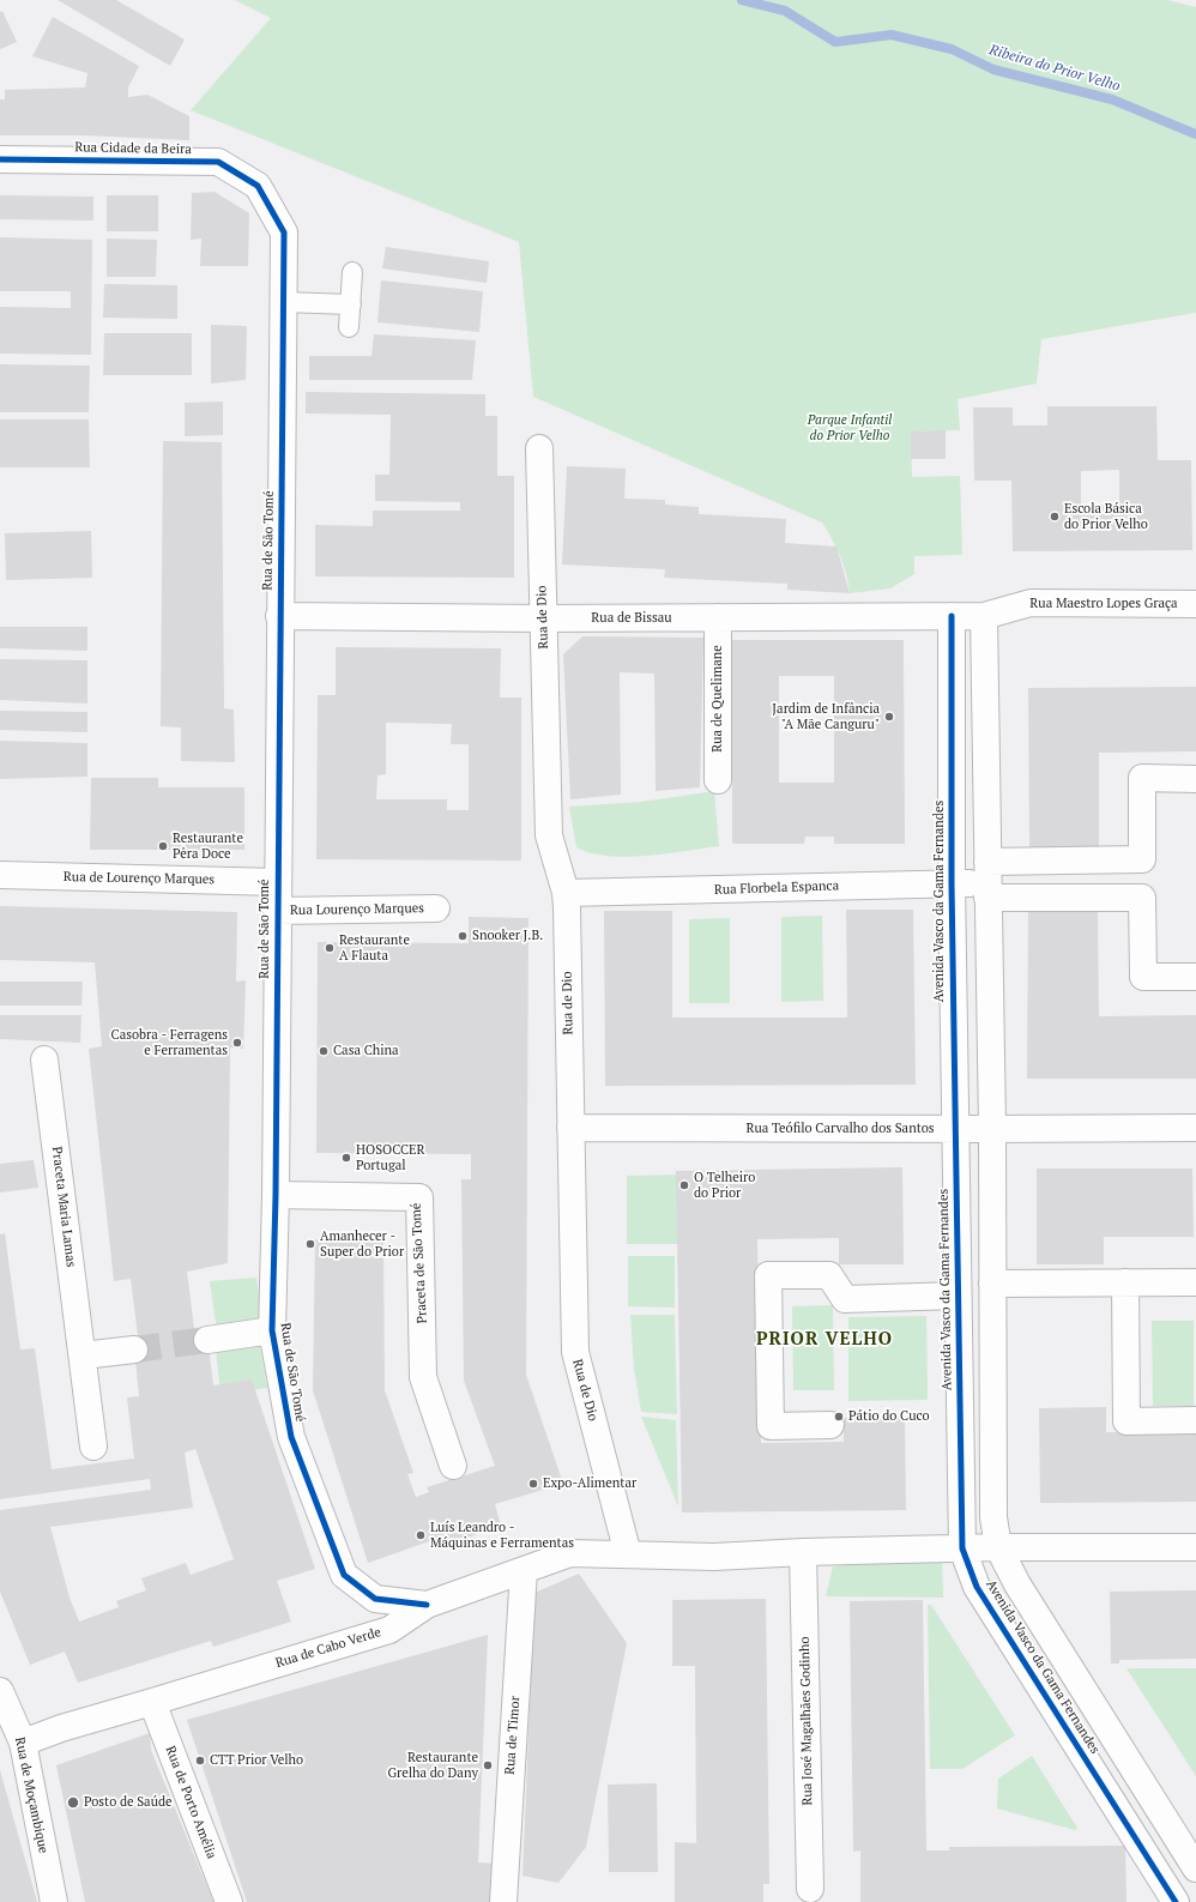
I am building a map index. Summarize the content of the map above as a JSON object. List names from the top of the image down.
{
  "streets": {
    "street": [
      "Rua Cidade da Beira",
      "Rua de São Tomé",
      "Rua Maestro Lopes Graça",
      "Rua de Dio",
      "Rua de Bissau",
      "Rua de Quelimane",
      "Rua de Lourenço Marques",
      "Rua Florbela Espanca",
      "Avenida Vasco da Gama Fernandes",
      "Rua Lourenço Marques",
      "Rua Teófilo Carvalho dos Santos",
      "Praceta Maria Lamas",
      "Praceta de São Tomé",
      "Rua de Cabo Verde",
      "Rua José Magalhães Godinho",
      "Rua de Timor",
      "Rua de Moçambique",
      "Rua de Porto Amélia"
    ]
  },
  "crossings": [
    ["Rua Cidade da Beira", "Rua de São Tomé"],
    ["Rua de São Tomé", "Rua de Bissau"],
    ["Rua de São Tomé", "Rua de Lourenço Marques"],
    ["Rua de São Tomé", "Rua Lourenço Marques"],
    ["Rua de São Tomé", "Praceta de São Tomé"],
    ["Rua de São Tomé", "Rua de Cabo Verde"],
    ["Rua Maestro Lopes Graça", "Rua de Bissau"],
    ["Rua Maestro Lopes Graça", "Avenida Vasco da Gama Fernandes"],
    ["Rua de Dio", "Rua de Bissau"],
    ["Rua de Dio", "Rua Florbela Espanca"],
    ["Rua de Dio", "Rua Teófilo Carvalho dos Santos"],
    ["Rua de Dio", "Rua de Cabo Verde"],
    ["Rua de Bissau", "Rua de Quelimane"],
    ["Rua de Bissau", "Avenida Vasco da Gama Fernandes"],
    ["Rua Florbela Espanca", "Avenida Vasco da Gama Fernandes"],
    ["Avenida Vasco da Gama Fernandes", "Rua Teófilo Carvalho dos Santos"],
    ["Avenida Vasco da Gama Fernandes", "Rua de Cabo Verde"],
    ["Rua de Cabo Verde", "Rua José Magalhães Godinho"],
    ["Rua de Cabo Verde", "Rua de Timor"],
    ["Rua de Cabo Verde", "Rua de Moçambique"],
    ["Rua de Cabo Verde", "Rua de Porto Amélia"]
  ],
  "districts": ["PRIOR VELHO"],
  "water": ["Ribeira do Prior Velho"],
  "parks": ["Parque Infantil do Prior Velho"],
  "places": [
    "Escola Básica do Prior Velho",
    "Jardim de Infância \"A Mãe Canguru\"",
    "Restaurante Pêra Doce",
    "Snooker J.B.",
    "Restaurante A Flauta",
    "Casobra - Ferragens e Ferramentas",
    "Casa China",
    "HOSOCCER Portugal",
    "O Telheiro do Prior",
    "Amanhecer - Super do Prior",
    "Pátio do Cuco",
    "Expo-Alimentar",
    "Luís Leandro - Máquinas e Ferramentas",
    "CTT Prior Velho",
    "Restaurante Grelha do Dany",
    "Posto de Saúde"
  ]
}
